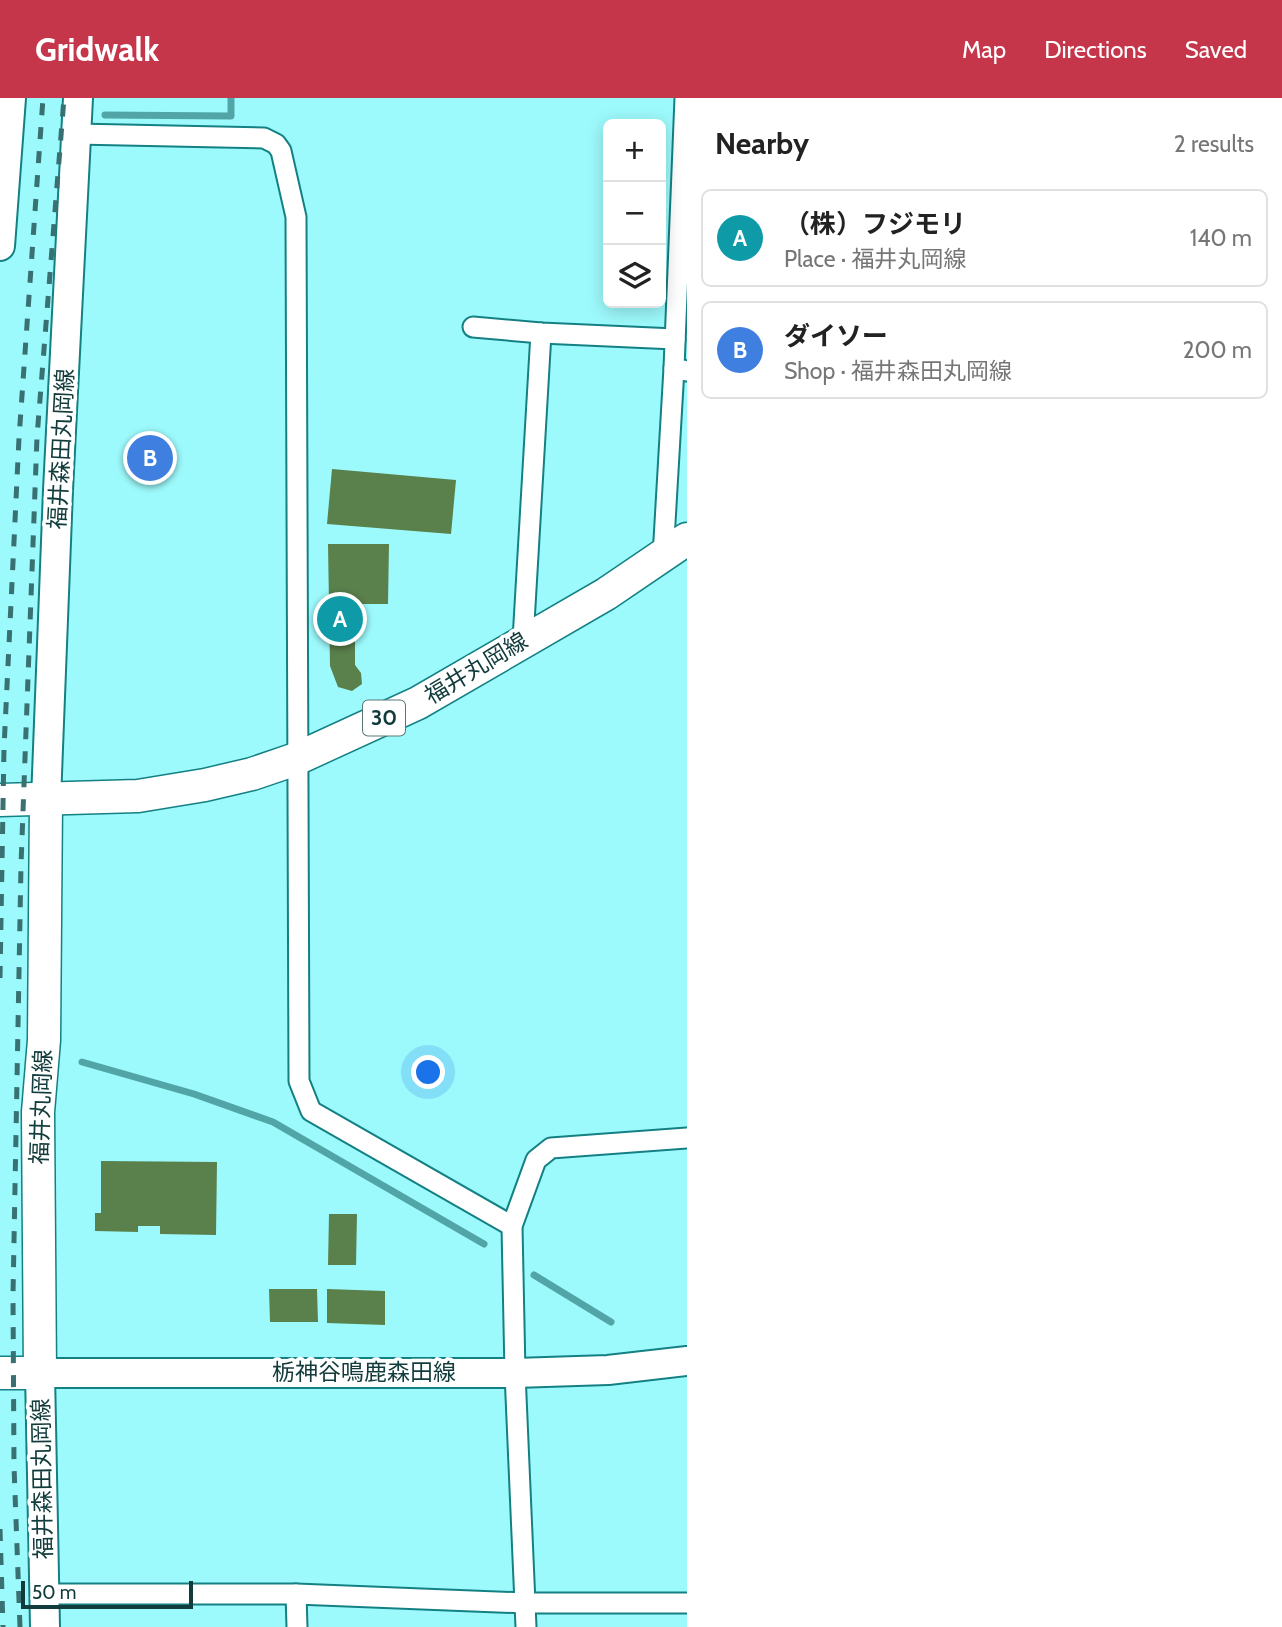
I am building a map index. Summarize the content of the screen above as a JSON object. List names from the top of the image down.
{
  "streets": {
    "main road": [
      "福井森田丸岡線",
      "福井丸岡線",
      "30",
      "栃神谷鳴鹿森田線"
    ]
  },
  "crossings": [
    ["福井森田丸岡線", "福井丸岡線"],
    ["福井森田丸岡線", "栃神谷鳴鹿森田線"],
    ["福井丸岡線", "栃神谷鳴鹿森田線"]
  ],
  "scale_bar": "50 m",
  "page": {
    "header": "Gridwalk",
    "nav": ["Map", "Directions", "Saved"],
    "heading": ["Nearby", "2 results"],
    "map_buttons": ["+", "−"],
    "list": [
      {
        "mark": "A",
        "name": "（株）フジモリ",
        "note": "Place · 福井丸岡線",
        "value": "140 m"
      },
      {
        "mark": "B",
        "name": "ダイソー",
        "note": "Shop · 福井森田丸岡線",
        "value": "200 m"
      }
    ],
    "pins": ["B", "A"],
    "scale": "50 m"
  }
}
